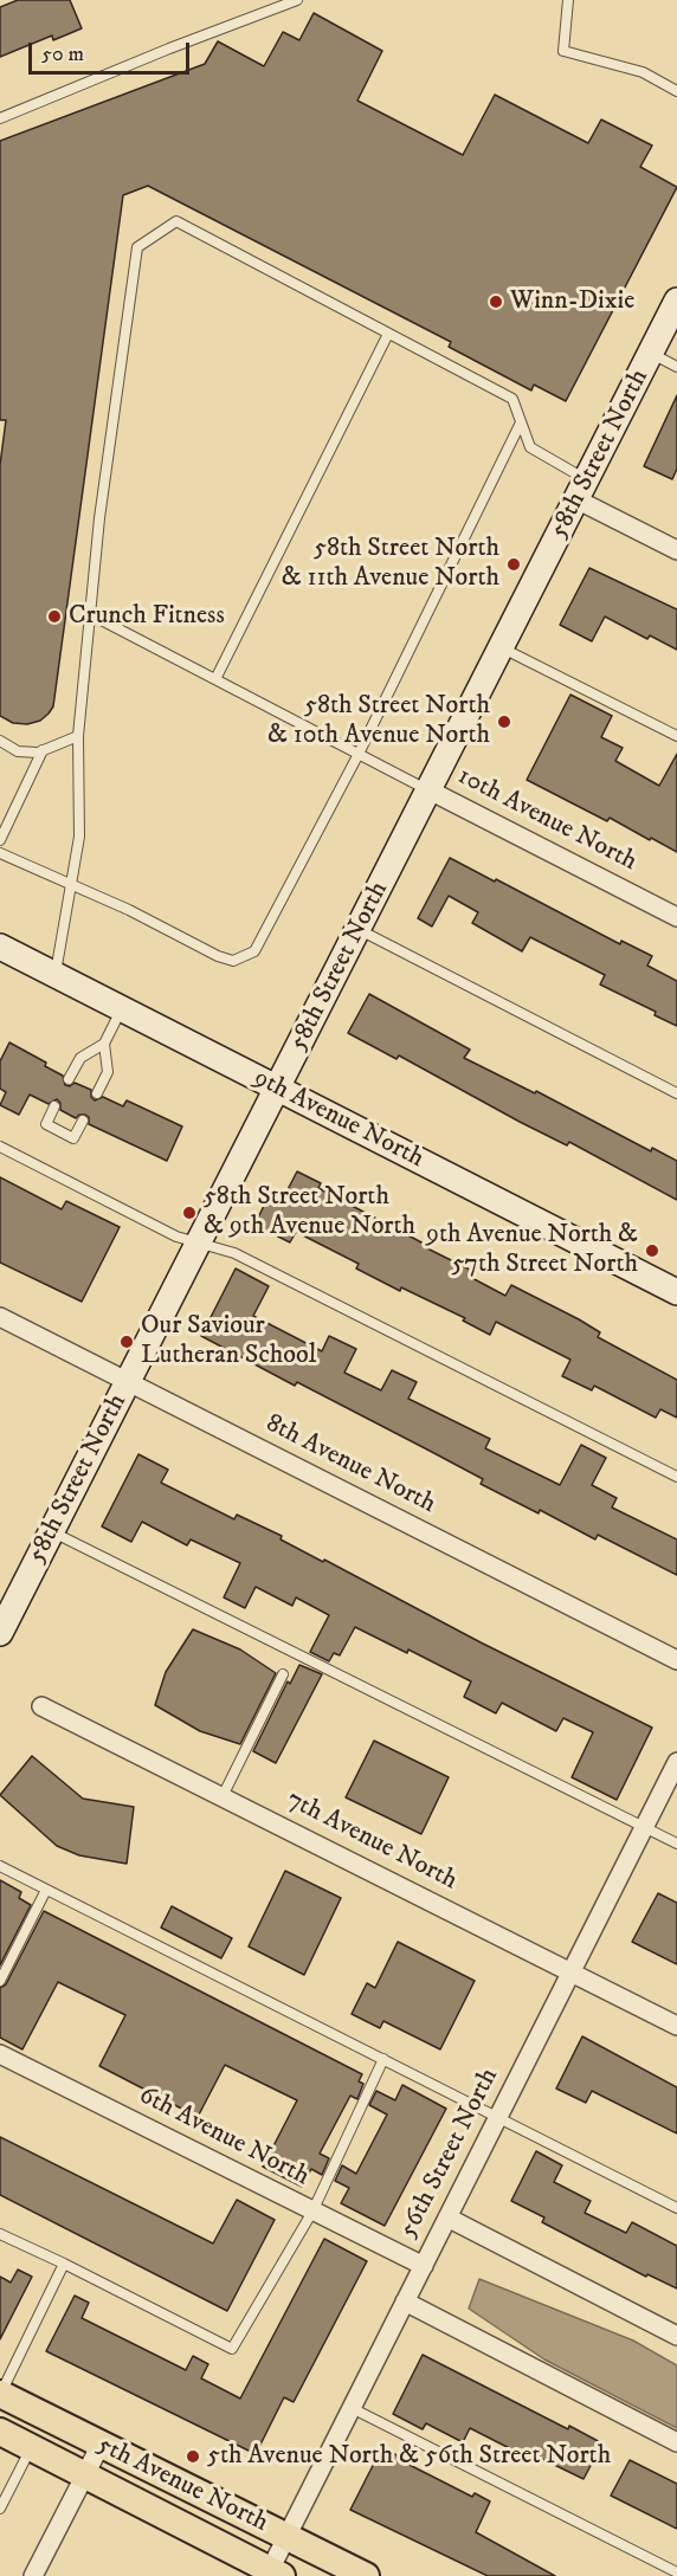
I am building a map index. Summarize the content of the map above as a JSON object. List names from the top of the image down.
{
  "streets": {
    "main road": ["5th Avenue North"],
    "street": [
      "58th Street North",
      "10th Avenue North",
      "9th Avenue North",
      "8th Avenue North",
      "7th Avenue North",
      "6th Avenue North",
      "56th Street North"
    ]
  },
  "crossings": [
    ["58th Street North", "10th Avenue North"],
    ["58th Street North", "9th Avenue North"],
    ["58th Street North", "8th Avenue North"],
    ["7th Avenue North", "56th Street North"],
    ["6th Avenue North", "56th Street North"],
    ["56th Street North", "5th Avenue North"]
  ],
  "places": [
    "Winn-Dixie",
    "58th Street North & 11th Avenue North",
    "Crunch Fitness",
    "58th Street North & 10th Avenue North",
    "58th Street North & 9th Avenue North",
    "9th Avenue North & 57th Street North",
    "Our Saviour Lutheran School",
    "5th Avenue North & 56th Street North"
  ],
  "scale_bar": "50 m"
}
